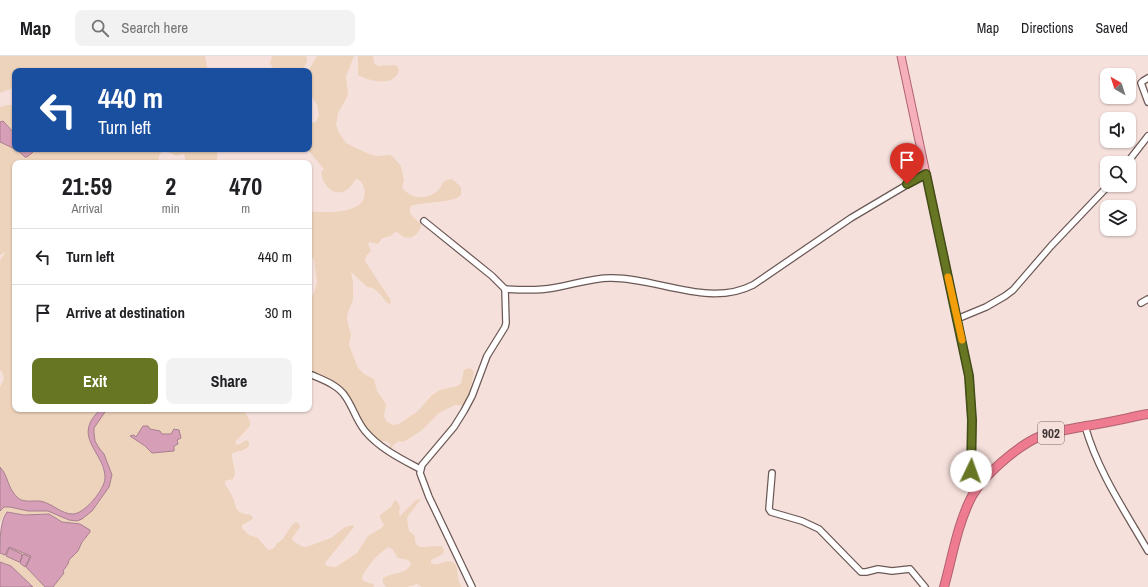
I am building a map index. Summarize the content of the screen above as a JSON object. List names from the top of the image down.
{
  "streets": {
    "highway": ["902"]
  },
  "north": "top left",
  "page": {
    "header": "Map",
    "search": "Search here",
    "nav": ["Map", "Directions", "Saved"],
    "turn": ["440 m", "Turn left"],
    "eta": [
      "21:59",
      "Arrival",
      "2",
      "min",
      "470",
      "m"
    ],
    "list": [
      {
        "name": "Turn left",
        "value": "440 m"
      },
      {
        "name": "Arrive at destination",
        "value": "30 m"
      }
    ],
    "buttons": ["Exit", "Share"]
  }
}
